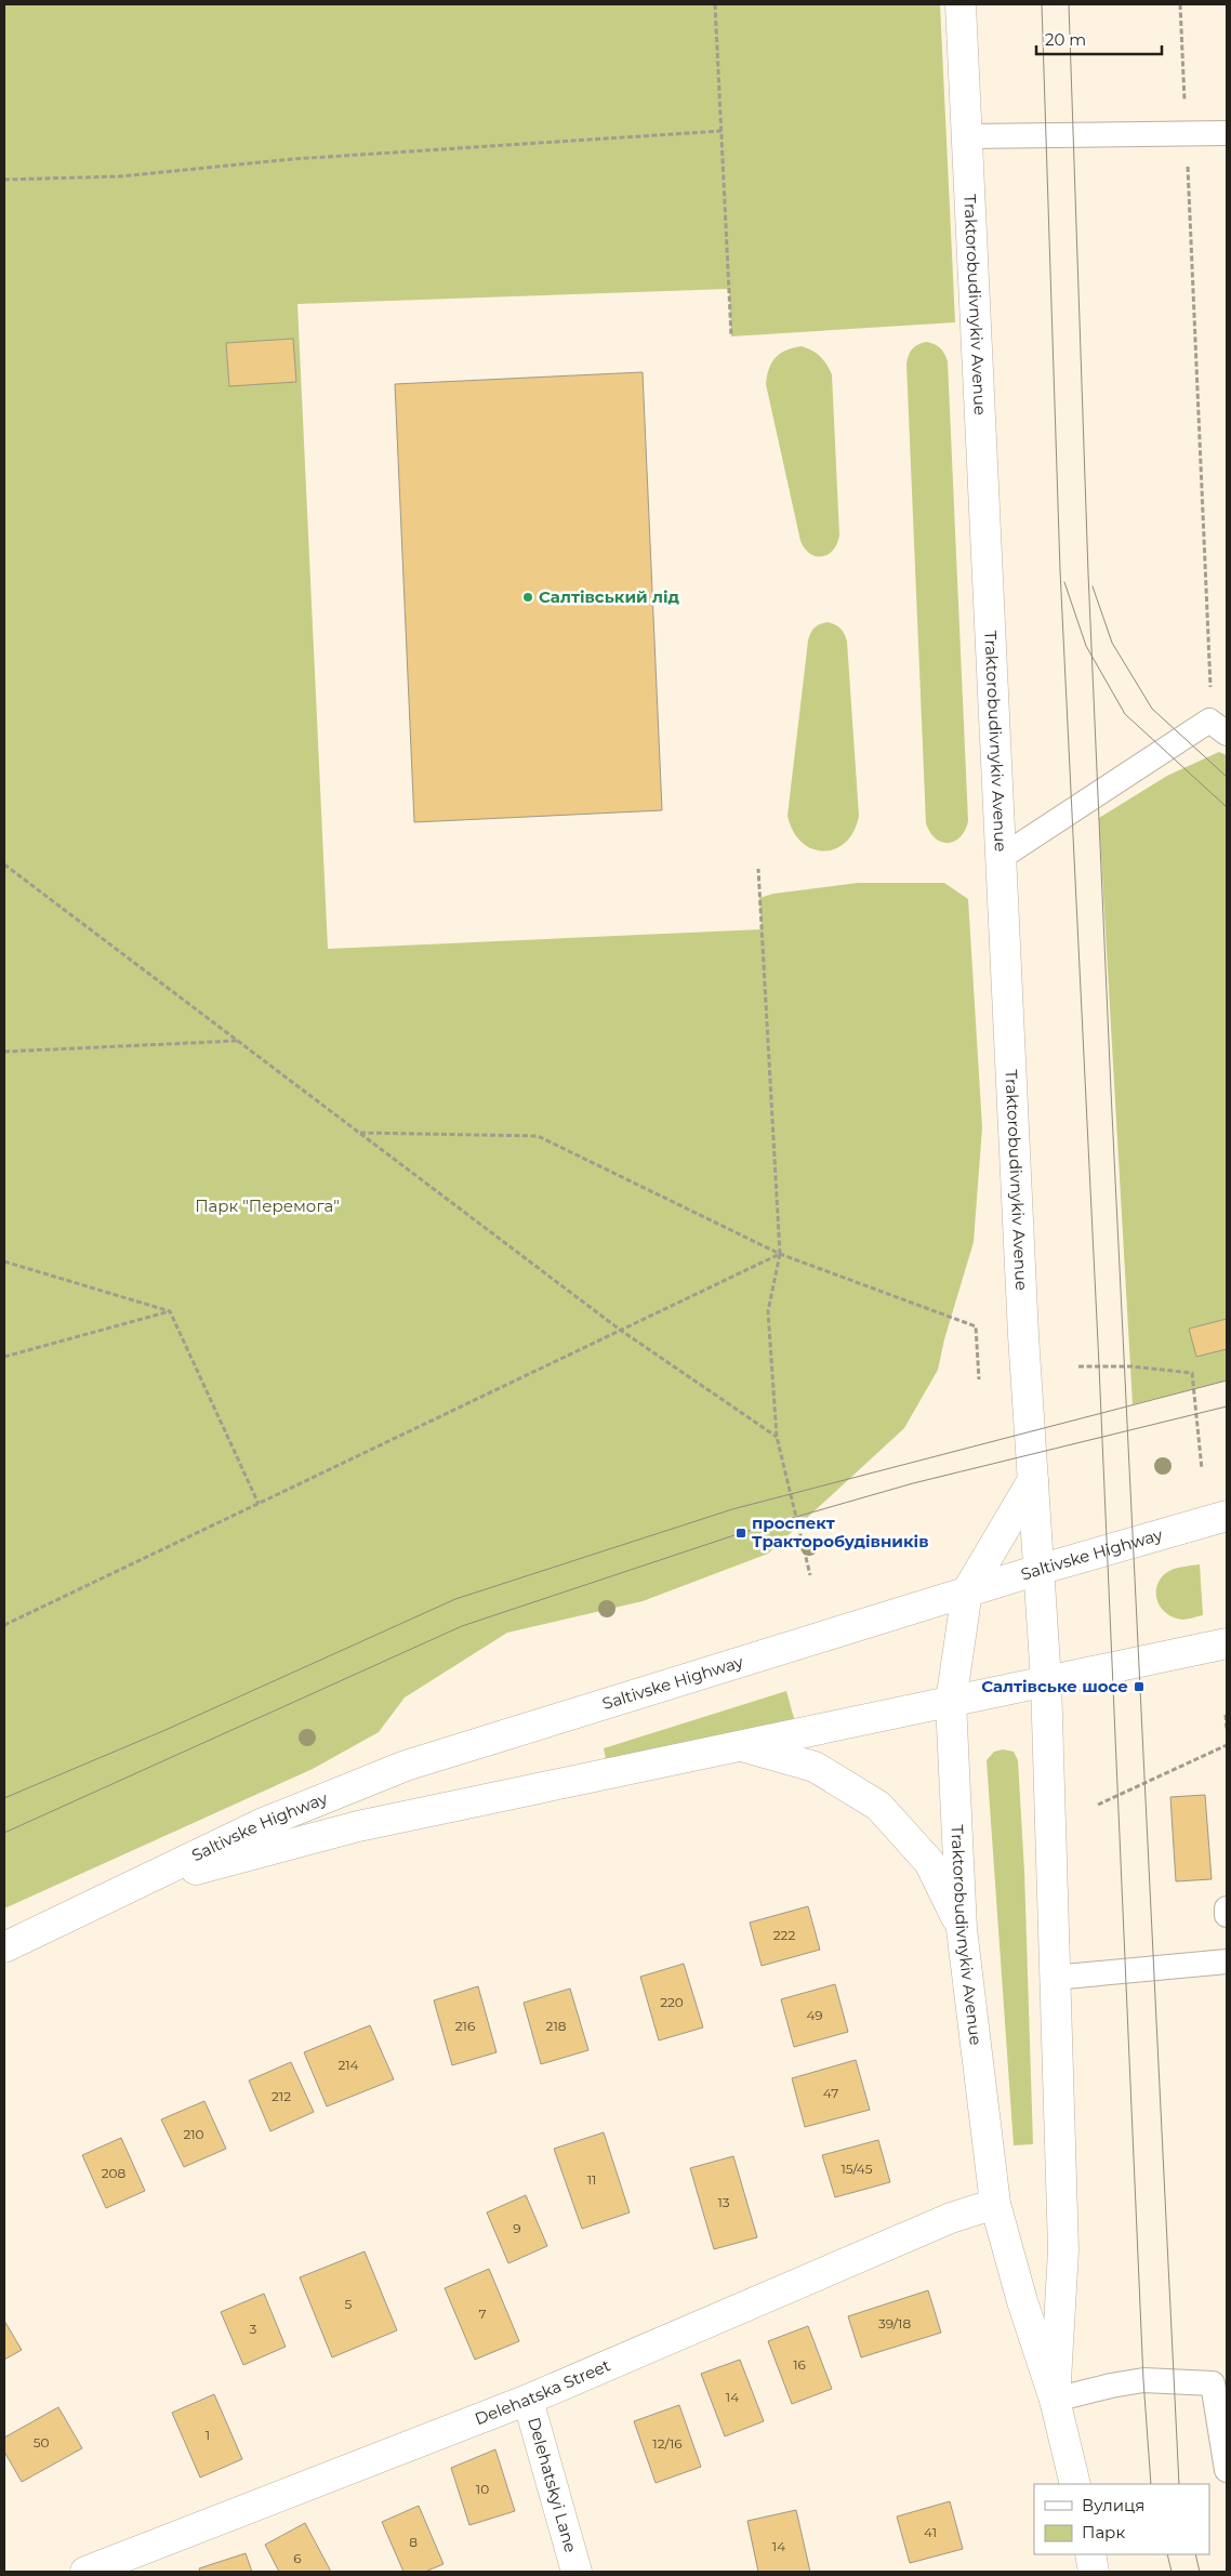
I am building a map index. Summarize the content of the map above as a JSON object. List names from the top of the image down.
{
  "streets": {
    "main road": [
      "Traktorobudivnykiv Avenue",
      "Saltivske Highway",
      "Delehatska Street",
      "Delehatskyi Lane"
    ]
  },
  "crossings": [
    ["Traktorobudivnykiv Avenue", "Saltivske Highway"],
    ["Traktorobudivnykiv Avenue", "Delehatska Street"],
    ["Delehatska Street", "Delehatskyi Lane"]
  ],
  "parks": ["Парк \"Перемога\""],
  "places": {
    "other": ["Салтівський лід"],
    "transit": ["проспект Тракторобудівників", "Салтівське шосе"]
  },
  "house_numbers": [
    "222",
    "220",
    "49",
    "216",
    "218",
    "214",
    "47",
    "212",
    "210",
    "15/45",
    "208",
    "11",
    "13",
    "9",
    "5",
    "7",
    "39/18",
    "3",
    "16",
    "14",
    "1",
    "50",
    "12/16",
    "10",
    "41",
    "8",
    "14",
    "6"
  ],
  "legend": ["Вулиця", "Парк"],
  "scale_bar": "20 m"
}
